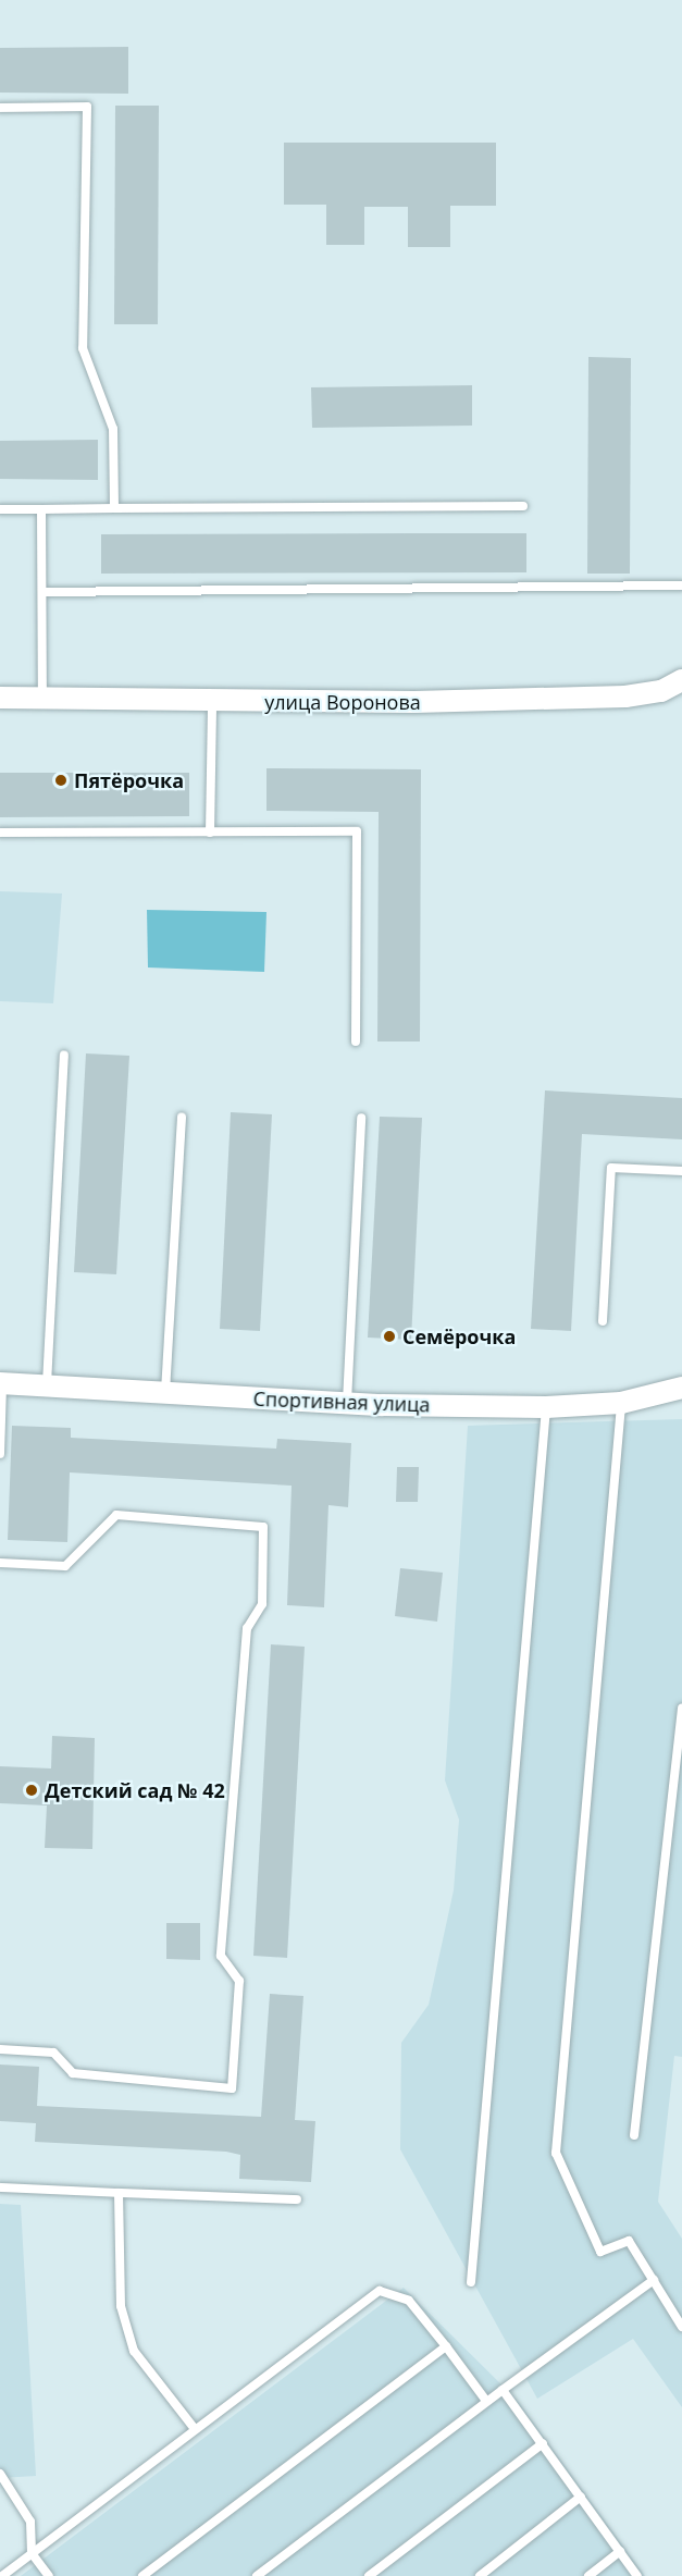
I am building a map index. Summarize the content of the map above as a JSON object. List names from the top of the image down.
{
  "streets": {
    "street": ["улица Воронова", "Спортивная улица"]
  },
  "places": ["Пятёрочка", "Семёрочка", "Детский сад № 42"]
}
